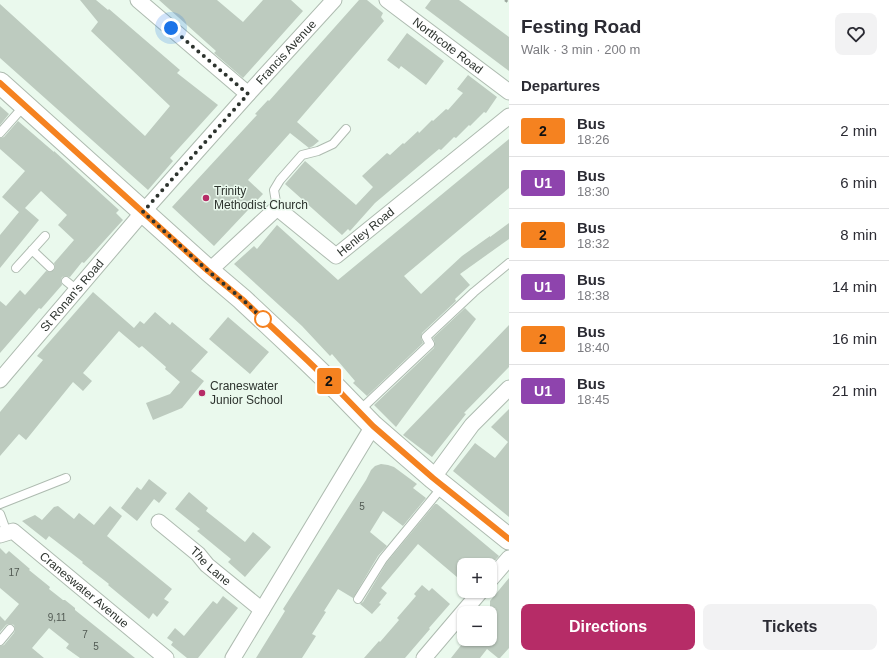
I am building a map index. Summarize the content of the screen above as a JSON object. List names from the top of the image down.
{
  "streets": {
    "street": [
      "Northcote Road",
      "Francis Avenue",
      "Henley Road",
      "St Ronan's Road",
      "The Lane",
      "Craneswater Avenue"
    ]
  },
  "crossings": [
    ["Francis Avenue", "St Ronan's Road"]
  ],
  "places": ["Trinity Methodist Church", "Craneswater Junior School"],
  "lines": ["bus line 2"],
  "house_numbers": [
    "5",
    "17",
    "9,11",
    "7",
    "5"
  ],
  "page": {
    "on_map": "2",
    "heading": [
      ["Festing Road", "Walk · 3 min · 200 m"],
      "Departures"
    ],
    "list": [
      {
        "mark": "2",
        "name": "Bus",
        "note": "18:26",
        "value": "2 min"
      },
      {
        "mark": "U1",
        "name": "Bus",
        "note": "18:30",
        "value": "6 min"
      },
      {
        "mark": "2",
        "name": "Bus",
        "note": "18:32",
        "value": "8 min"
      },
      {
        "mark": "U1",
        "name": "Bus",
        "note": "18:38",
        "value": "14 min"
      },
      {
        "mark": "2",
        "name": "Bus",
        "note": "18:40",
        "value": "16 min"
      },
      {
        "mark": "U1",
        "name": "Bus",
        "note": "18:45",
        "value": "21 min"
      }
    ],
    "map_buttons": ["+", "−"],
    "buttons": ["Directions", "Tickets"]
  }
}
